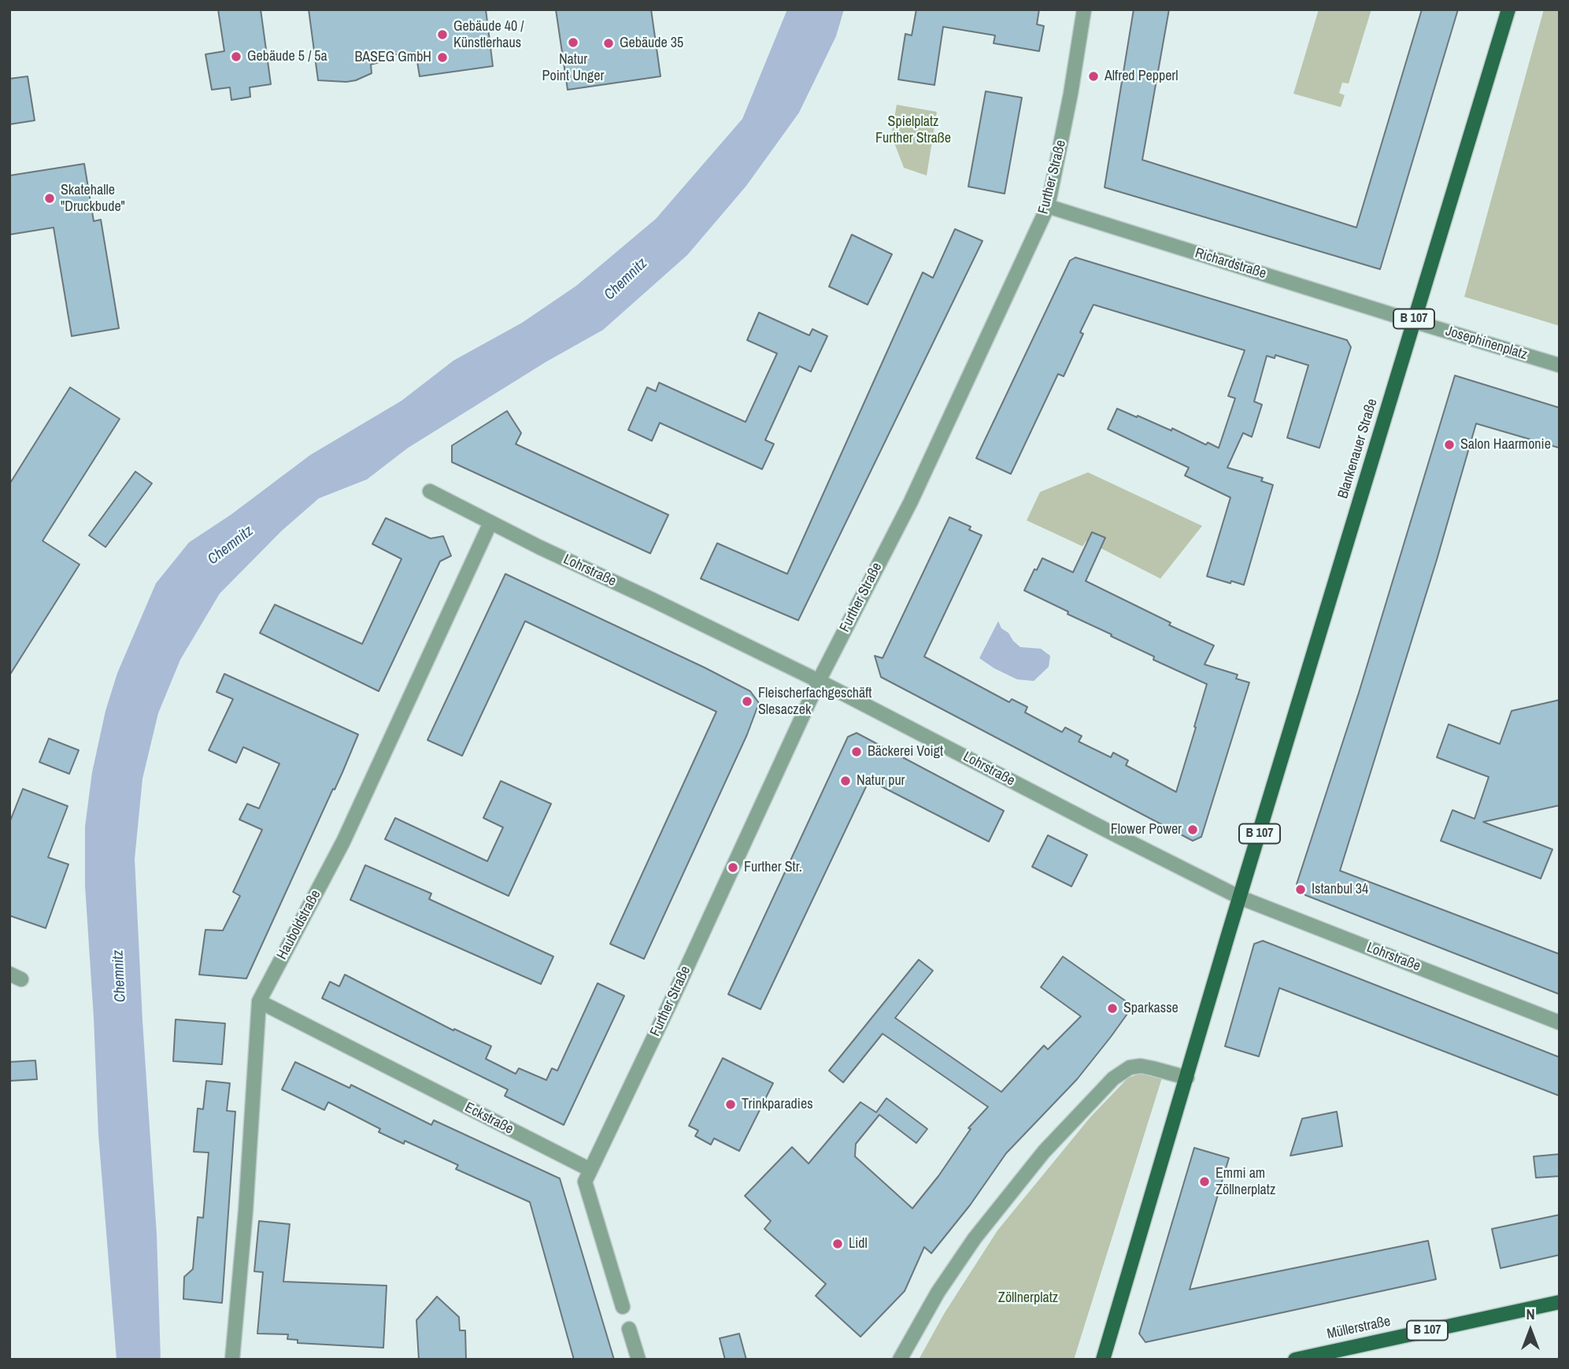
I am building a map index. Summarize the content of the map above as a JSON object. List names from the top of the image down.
{
  "streets": {
    "main road": ["B 107", "Blankenauer Straße", "Müllerstraße"],
    "street": [
      "Further Straße",
      "Richardstraße",
      "Josephinenplatz",
      "Lohrstraße",
      "Hauboldstraße",
      "Eckstraße"
    ]
  },
  "crossings": [
    ["Further Straße", "Richardstraße"],
    ["Further Straße", "Lohrstraße"],
    ["Further Straße", "Eckstraße"],
    ["Richardstraße", "Josephinenplatz"],
    ["Richardstraße", "Blankenauer Straße"],
    ["B 107", "Blankenauer Straße"],
    ["B 107", "Lohrstraße"],
    ["Josephinenplatz", "Blankenauer Straße"],
    ["Blankenauer Straße", "Lohrstraße"],
    ["Lohrstraße", "Hauboldstraße"],
    ["Hauboldstraße", "Eckstraße"]
  ],
  "water": ["Chemnitz"],
  "parks": ["Spielplatz Further Straße", "Zöllnerplatz"],
  "places": [
    "Gebäude 40 / Künstlerhaus",
    "Natur Point Unger",
    "Gebäude 35",
    "Gebäude 5 / 5a",
    "BASEG GmbH",
    "Alfred Pepperl",
    "Skatehalle \"Druckbude\"",
    "Salon Haarmonie",
    "Fleischerfachgeschäft Slesaczek",
    "Bäckerei Voigt",
    "Natur pur",
    "Flower Power",
    "Further Str.",
    "Istanbul 34",
    "Sparkasse",
    "Trinkparadies",
    "Emmi am Zöllnerplatz",
    "Lidl"
  ],
  "north": "top"
}
